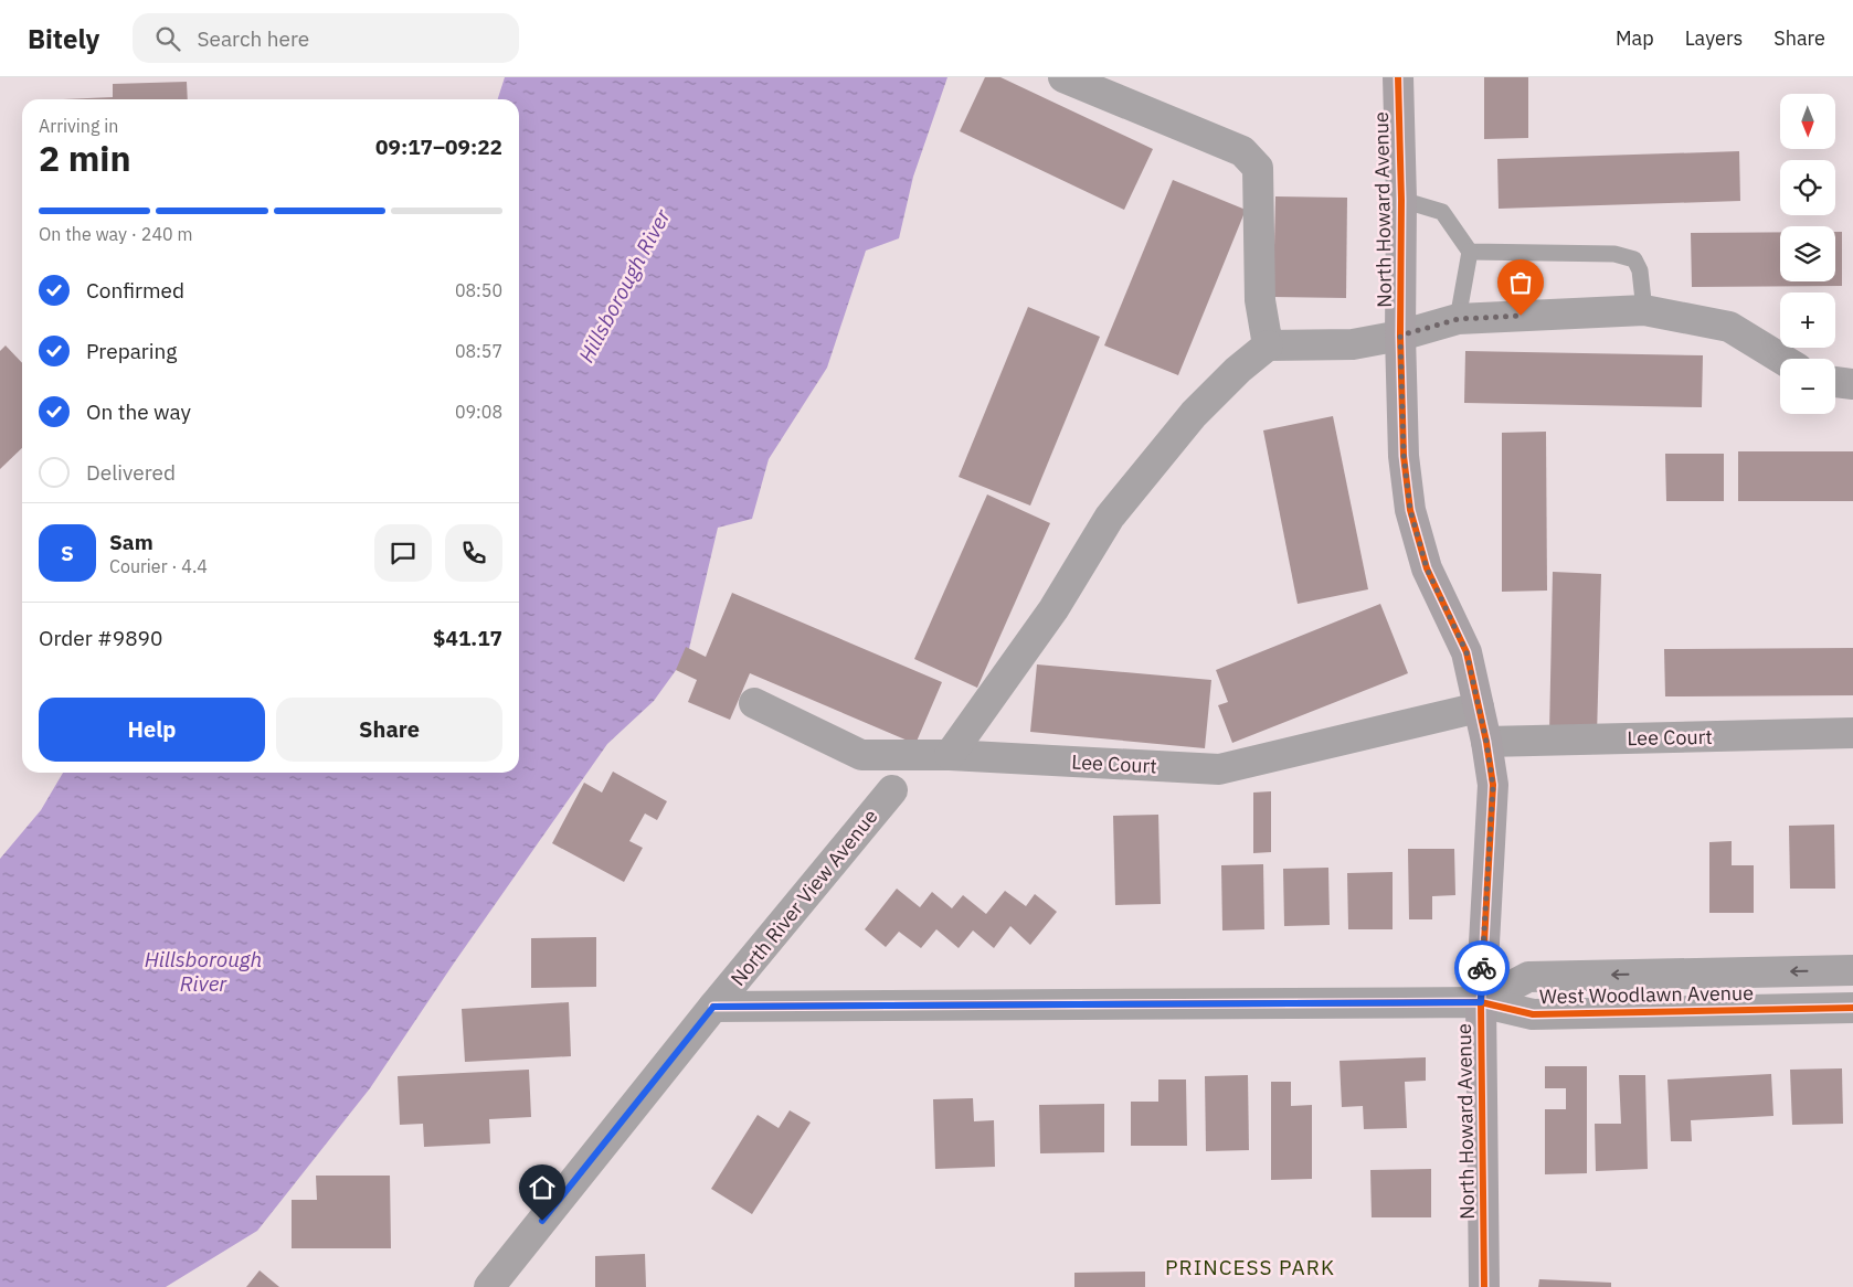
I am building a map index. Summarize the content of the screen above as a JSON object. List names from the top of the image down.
{
  "streets": {
    "street": [
      "North Howard Avenue",
      "Lee Court",
      "North River View Avenue",
      "West Woodlawn Avenue"
    ]
  },
  "crossings": [
    ["North Howard Avenue", "Lee Court"],
    ["North Howard Avenue", "West Woodlawn Avenue"],
    ["North River View Avenue", "West Woodlawn Avenue"]
  ],
  "districts": ["PRINCESS PARK"],
  "water": ["Hillsborough River"],
  "north": "bottom",
  "page": {
    "header": "Bitely",
    "search": "Search here",
    "nav": ["Map", "Layers", "Share"],
    "map_buttons": ["+", "−"],
    "heading": ["2 min", "Arriving in", "09:17–09:22"],
    "panel": [
      "Sam",
      "Courier · 4.4",
      "Order #9890",
      "$41.17"
    ],
    "bar": "On the way · 240 m",
    "list": [
      ["Confirmed", "08:50"],
      ["Preparing", "08:57"],
      ["On the way", "09:08"],
      "Delivered"
    ],
    "round": "S",
    "buttons": ["Help", "Share"]
  }
}
